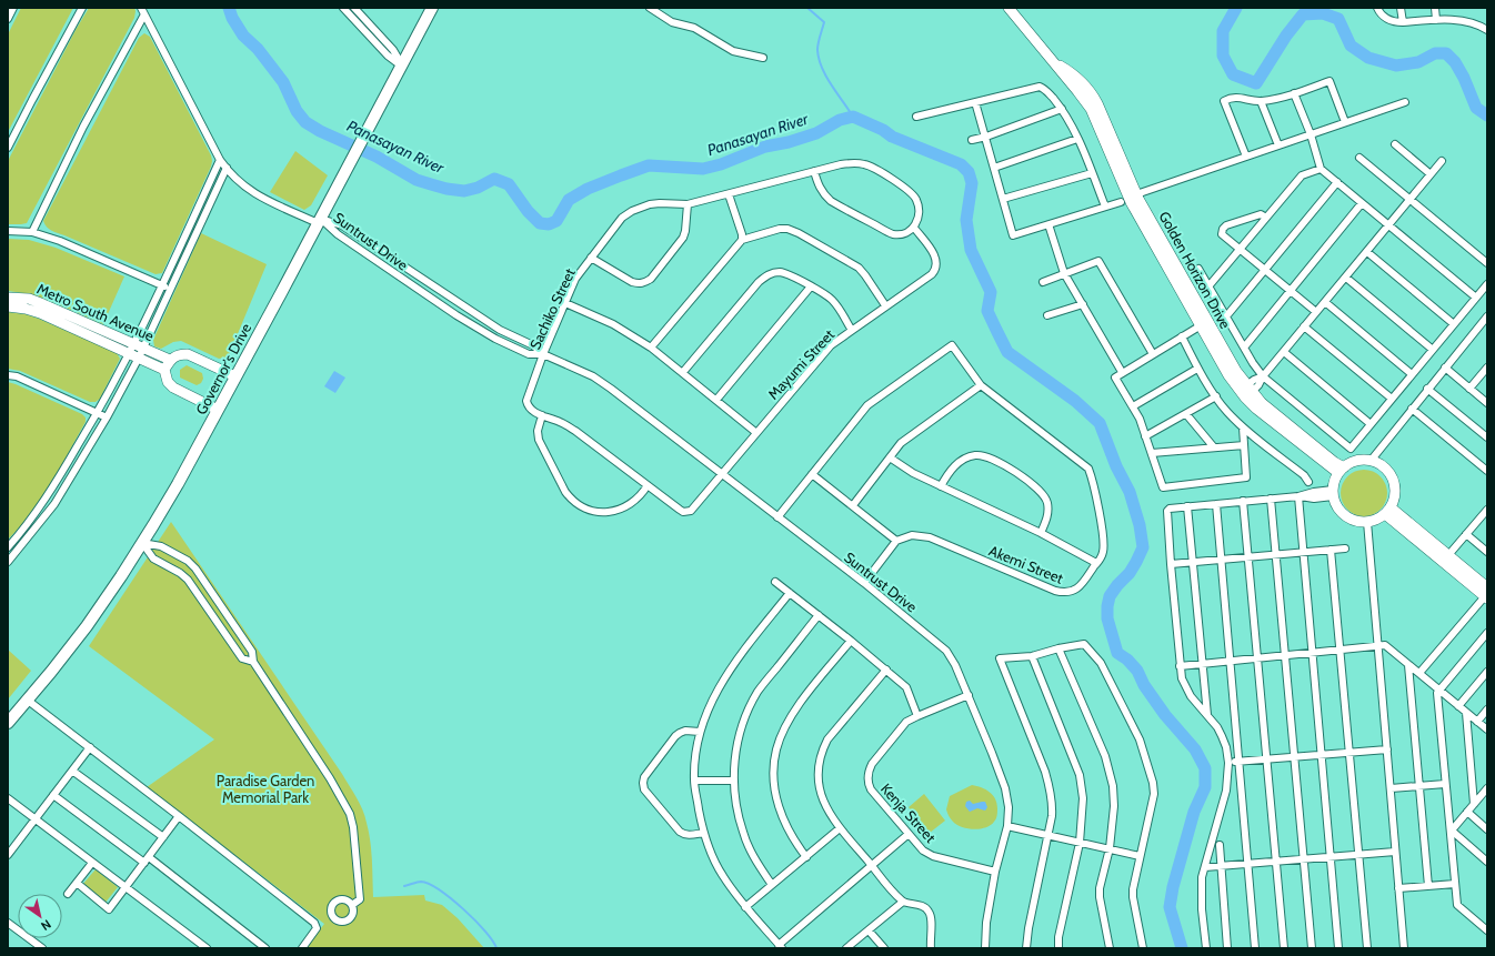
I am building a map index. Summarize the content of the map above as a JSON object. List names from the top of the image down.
{
  "streets": {
    "main road": ["Governor's Drive"],
    "street": [
      "Suntrust Drive",
      "Golden Horizon Drive",
      "Sachiko Street",
      "Metro South Avenue",
      "Mayumi Street",
      "Akemi Street",
      "Kenja Street"
    ]
  },
  "crossings": [
    ["Suntrust Drive", "Sachiko Street"],
    ["Suntrust Drive", "Mayumi Street"],
    ["Suntrust Drive", "Governor's Drive"],
    ["Suntrust Drive", "Kenja Street"],
    ["Sachiko Street", "Mayumi Street"]
  ],
  "water": ["Panasayan River"],
  "parks": ["Paradise Garden Memorial Park"],
  "north": "bottom right"
}
